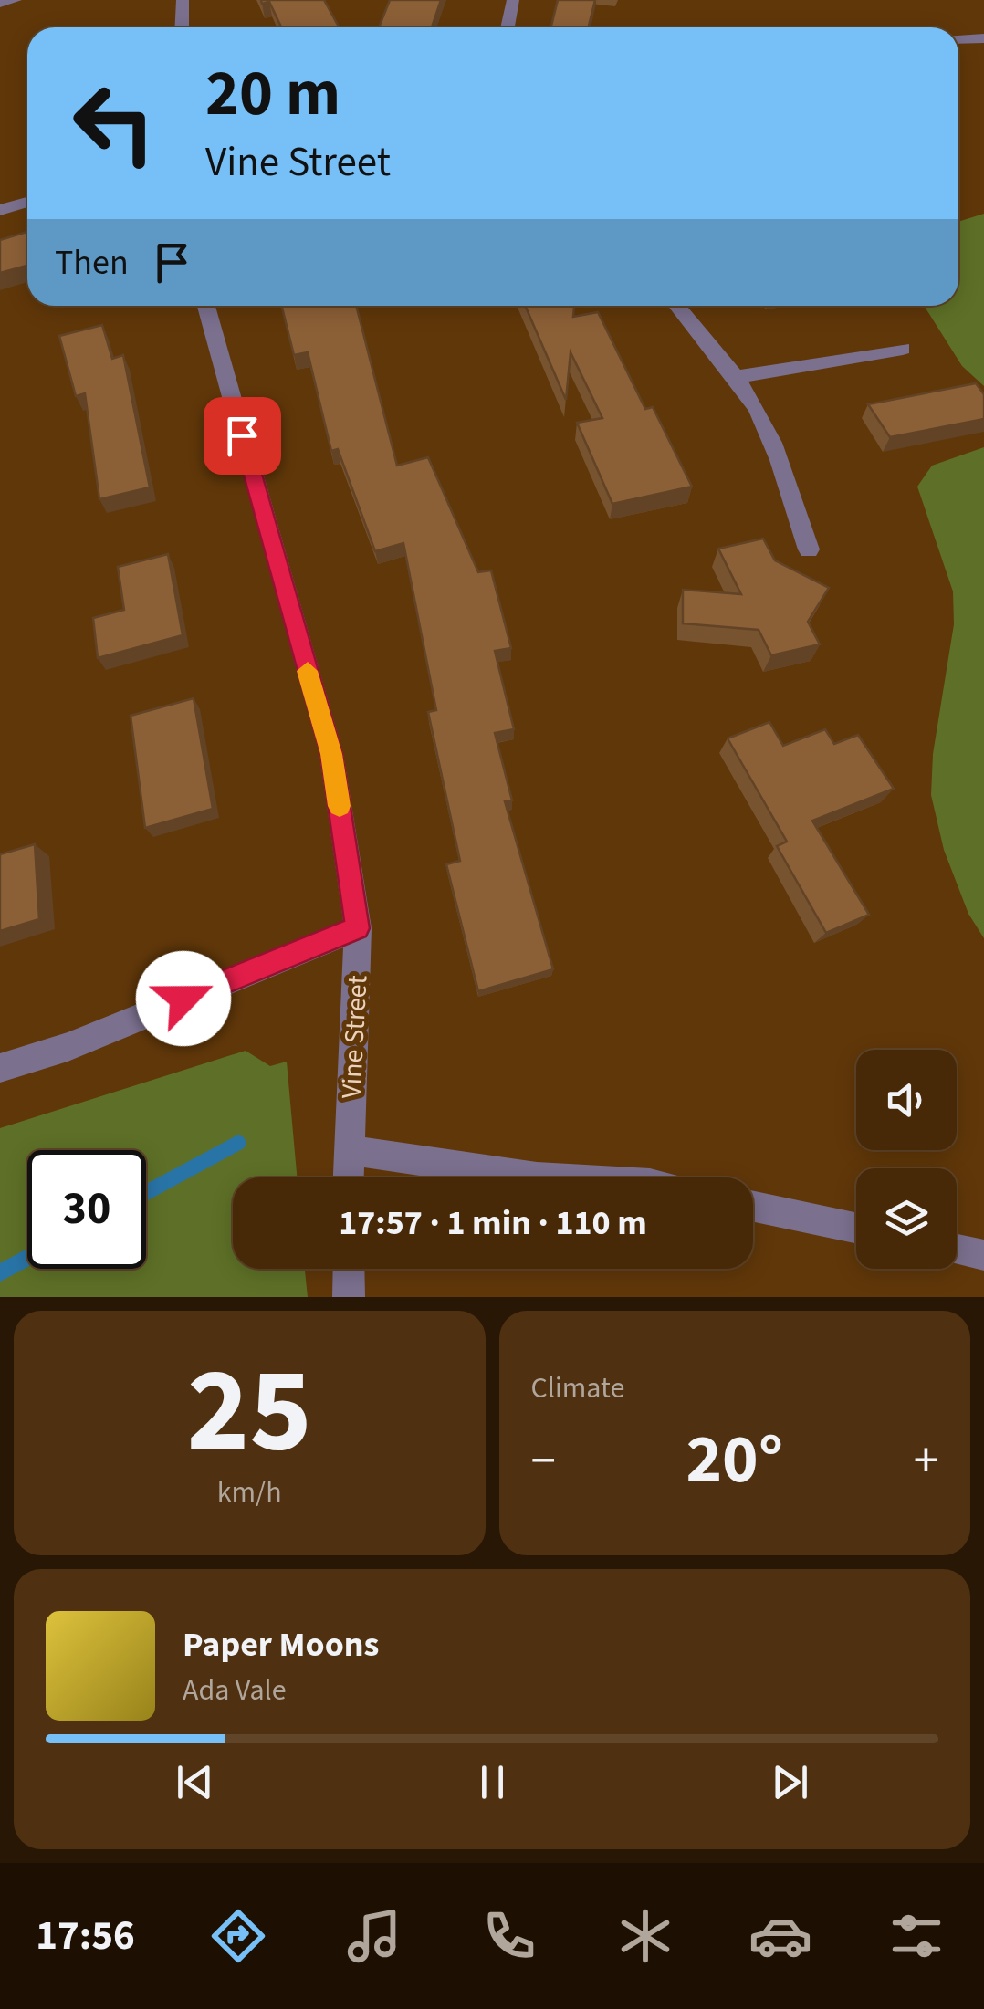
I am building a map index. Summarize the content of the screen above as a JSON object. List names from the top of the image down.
{
  "streets": {
    "street": ["Vine Street"]
  },
  "page": {
    "turn": ["20 m", "Vine Street"],
    "then": "Then",
    "limit": "30",
    "trip": "17:57 · 1 min · 110 m",
    "tile": [
      ["25", "km/h"],
      "Climate"
    ],
    "heat": ["−", "20°", "+"],
    "song": ["Paper Moons", "Ada Vale"],
    "tabs": "17:56"
  }
}
